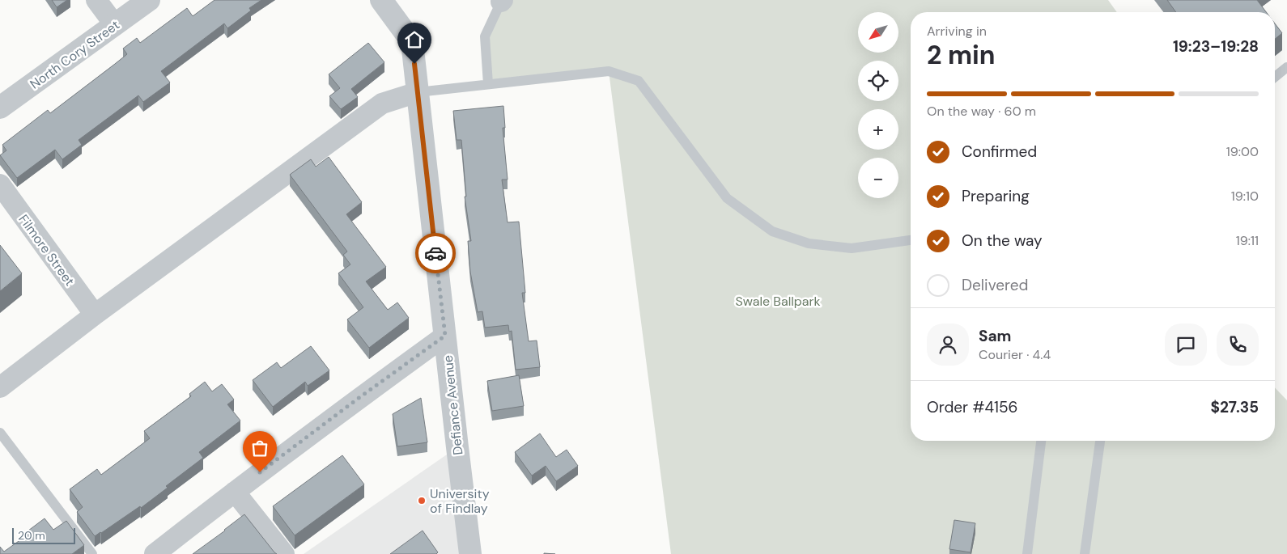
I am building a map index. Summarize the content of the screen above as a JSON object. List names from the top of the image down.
{
  "streets": {
    "street": ["North Cory Street", "Filmore Street", "Defiance Avenue"]
  },
  "parks": ["Swale Ballpark"],
  "places": ["University of Findlay"],
  "scale_bar": "20 m",
  "north": "bottom left",
  "page": {
    "map_buttons": ["+", "−"],
    "heading": ["2 min", "Arriving in", "19:23–19:28"],
    "panel": [
      "Sam",
      "Courier · 4.4",
      "Order #4156",
      "$27.35"
    ],
    "bar": "On the way · 60 m",
    "list": [
      ["Confirmed", "19:00"],
      ["Preparing", "19:10"],
      ["On the way", "19:11"],
      "Delivered"
    ],
    "scale": "20 m"
  }
}
